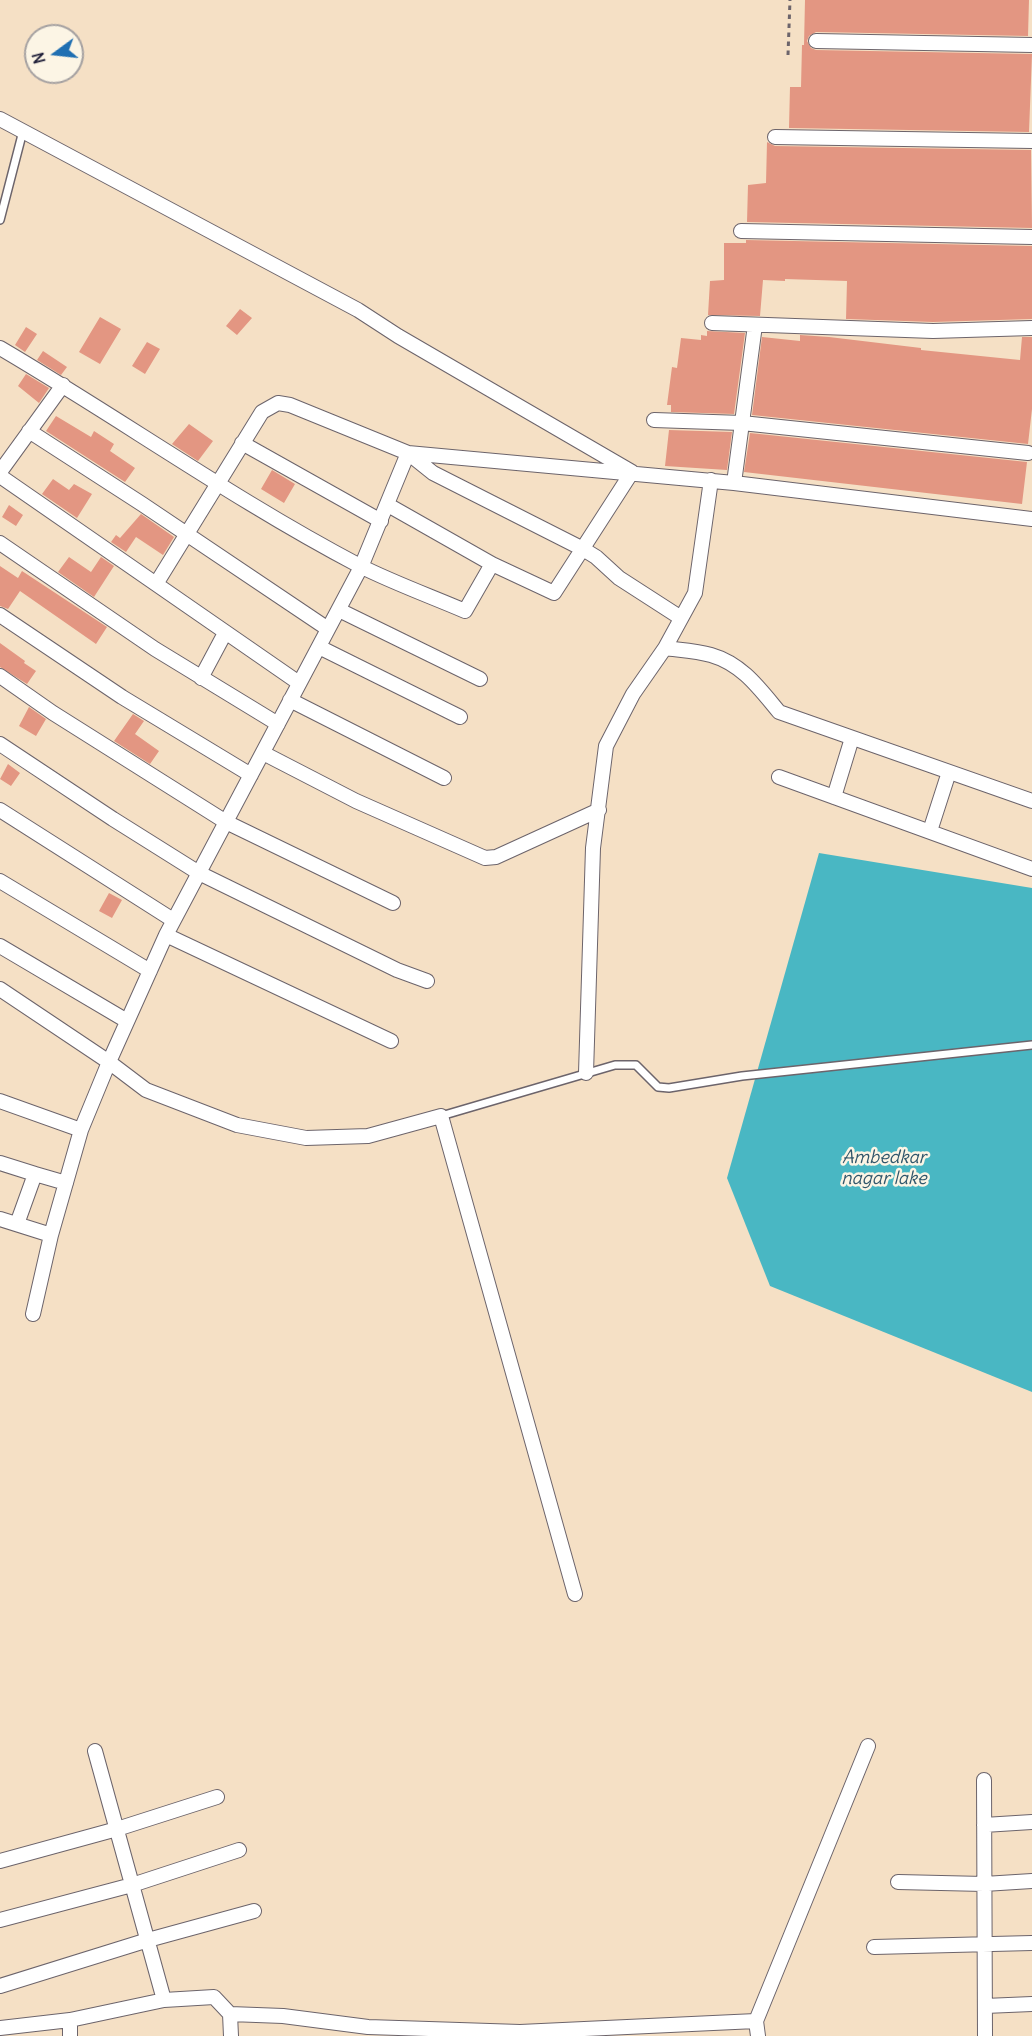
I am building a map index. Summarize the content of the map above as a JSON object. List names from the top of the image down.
{
  "water": ["Ambedkar nagar lake"],
  "north": "left"
}
